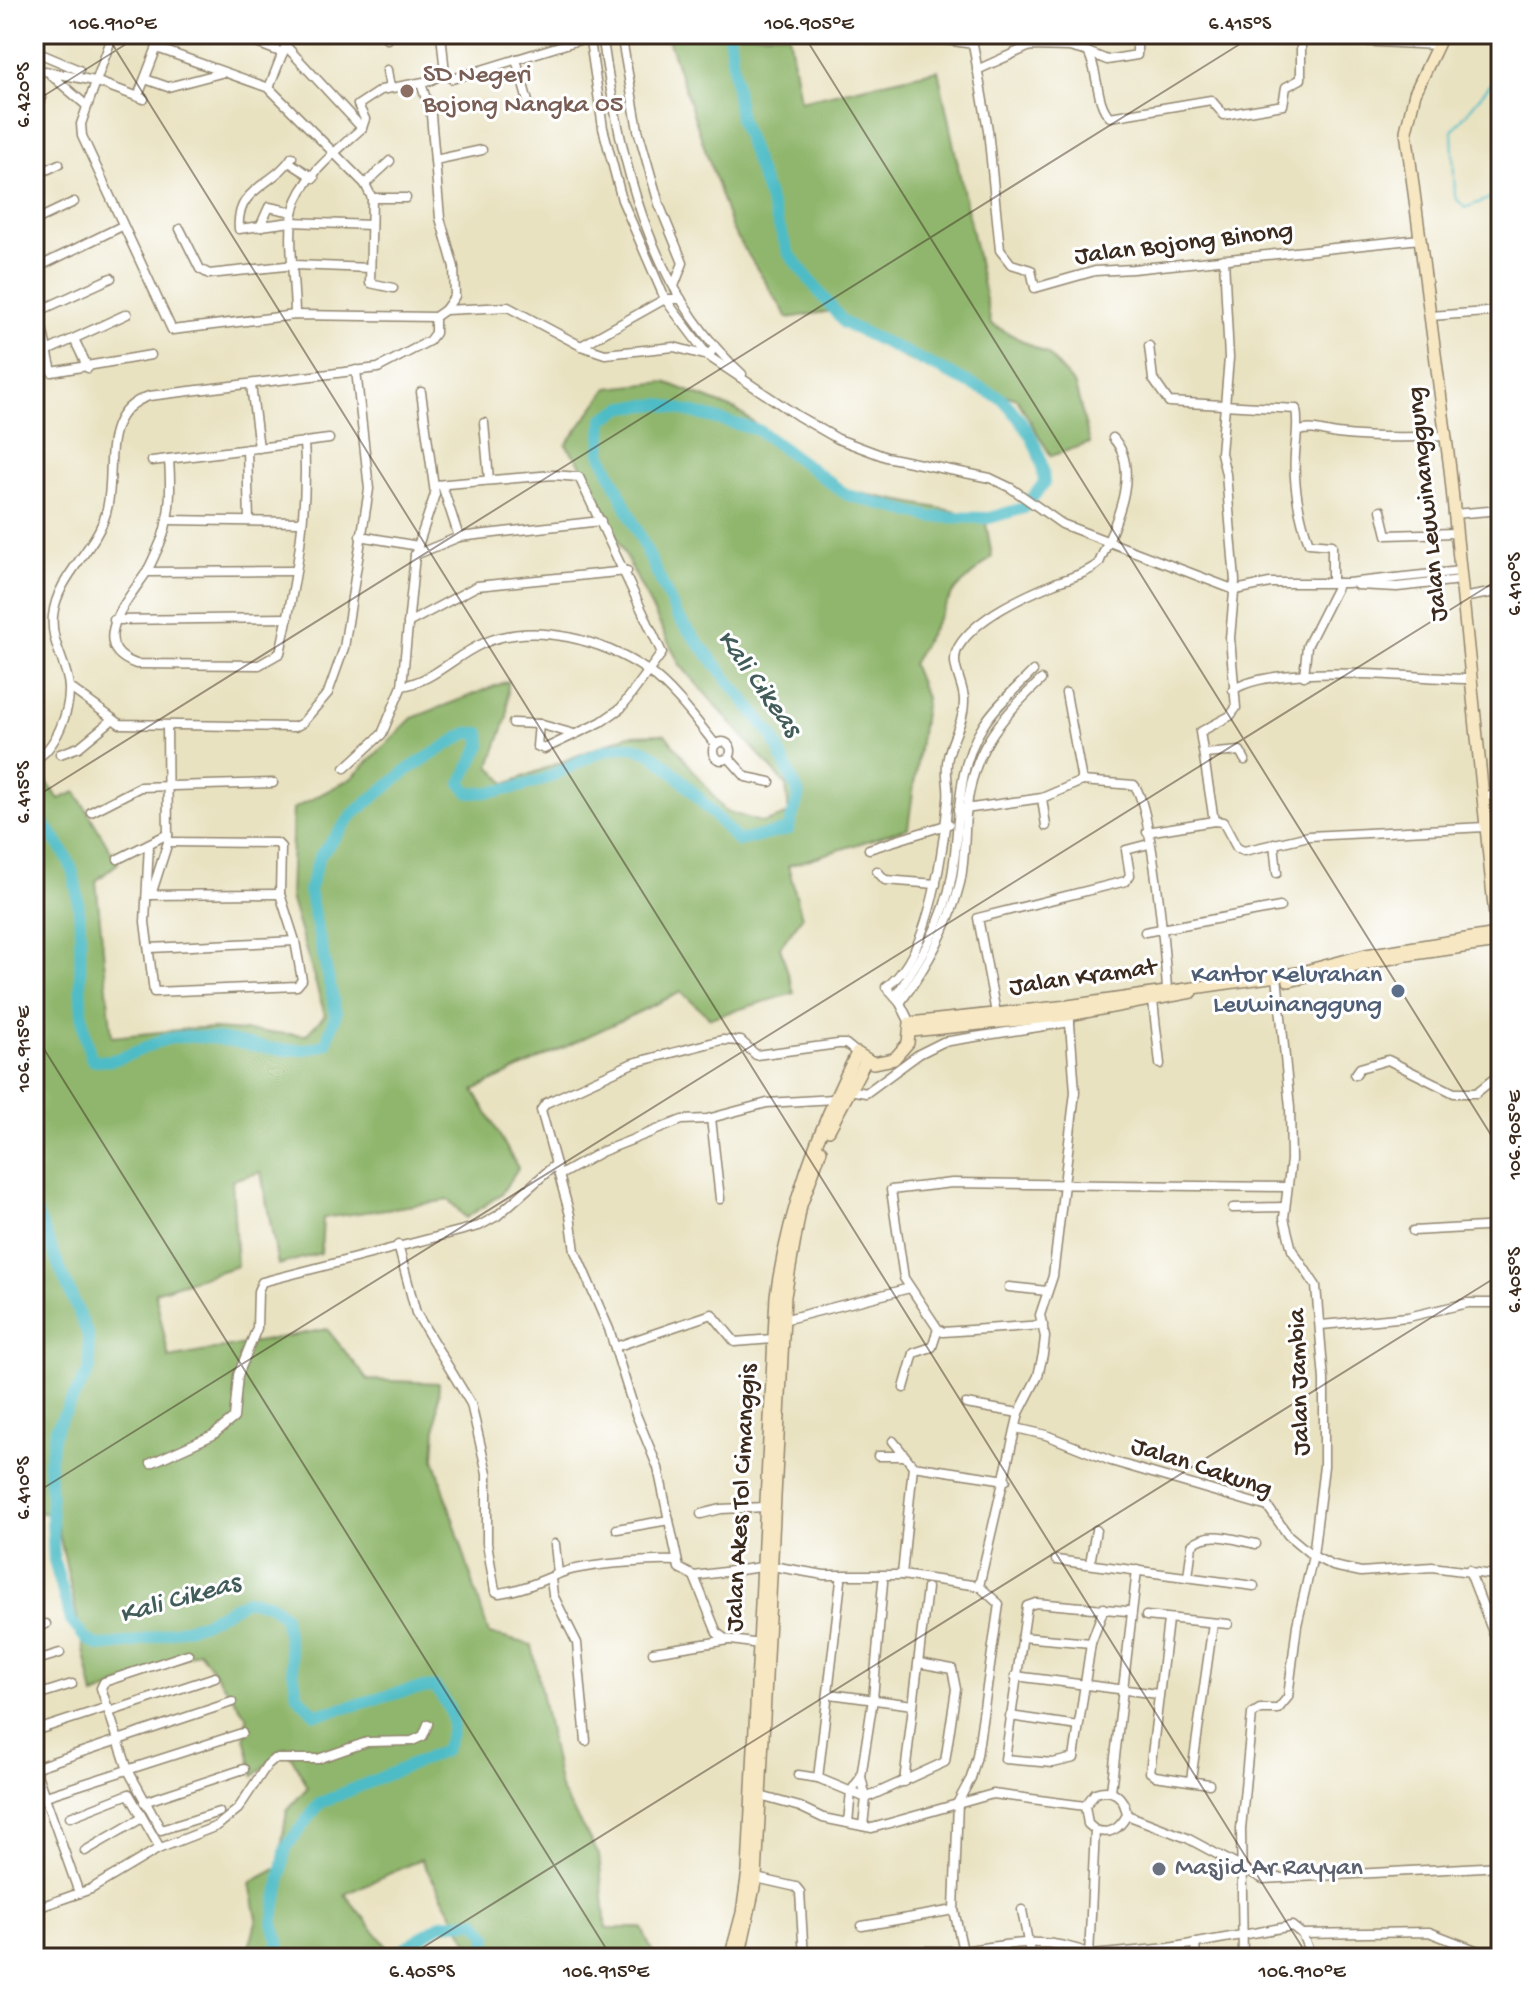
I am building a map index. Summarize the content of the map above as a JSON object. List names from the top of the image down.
{
  "streets": {
    "main road": ["Jalan Leuwinanggung", "Jalan Kramat", "Jalan Akes Tol Cimanggis"],
    "street": ["Jalan Bojong Binong", "Jalan Jambia", "Jalan Cakung"]
  },
  "crossings": [
    ["Jalan Bojong Binong", "Jalan Leuwinanggung"],
    ["Jalan Leuwinanggung", "Jalan Kramat"],
    ["Jalan Kramat", "Jalan Jambia"],
    ["Jalan Jambia", "Jalan Cakung"]
  ],
  "water": ["Kali Cikeas"],
  "places": ["SD Negeri Bojong Nangka 05", "Kantor Kelurahan Leuwinanggung", "Masjid Ar Rayyan"],
  "coordinates": [
    "106.910°E",
    "106.905°E",
    "6.415°S",
    "6.420°S",
    "6.410°S",
    "106.915°E",
    "6.405°S"
  ]
}
